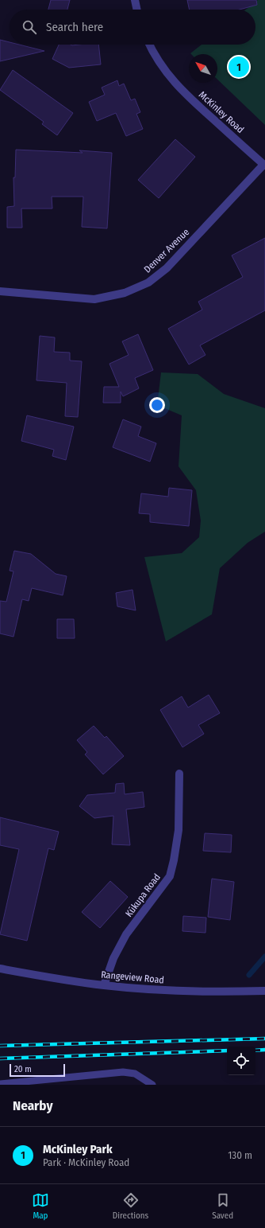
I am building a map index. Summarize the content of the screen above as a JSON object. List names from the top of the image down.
{
  "streets": {
    "street": [
      "McKinley Road",
      "Denver Avenue",
      "Kūkupa Road",
      "Rangeview Road"
    ]
  },
  "crossings": [
    ["McKinley Road", "Denver Avenue"],
    ["Kūkupa Road", "Rangeview Road"]
  ],
  "scale_bar": "20 m",
  "north": "top left",
  "page": {
    "search": "Search here",
    "pins": "1",
    "scale": "20 m",
    "heading": "Nearby",
    "list": [
      {
        "mark": "1",
        "name": "McKinley Park",
        "note": "Park · McKinley Road",
        "value": "130 m"
      }
    ],
    "nav": ["Map", "Directions", "Saved"]
  }
}
